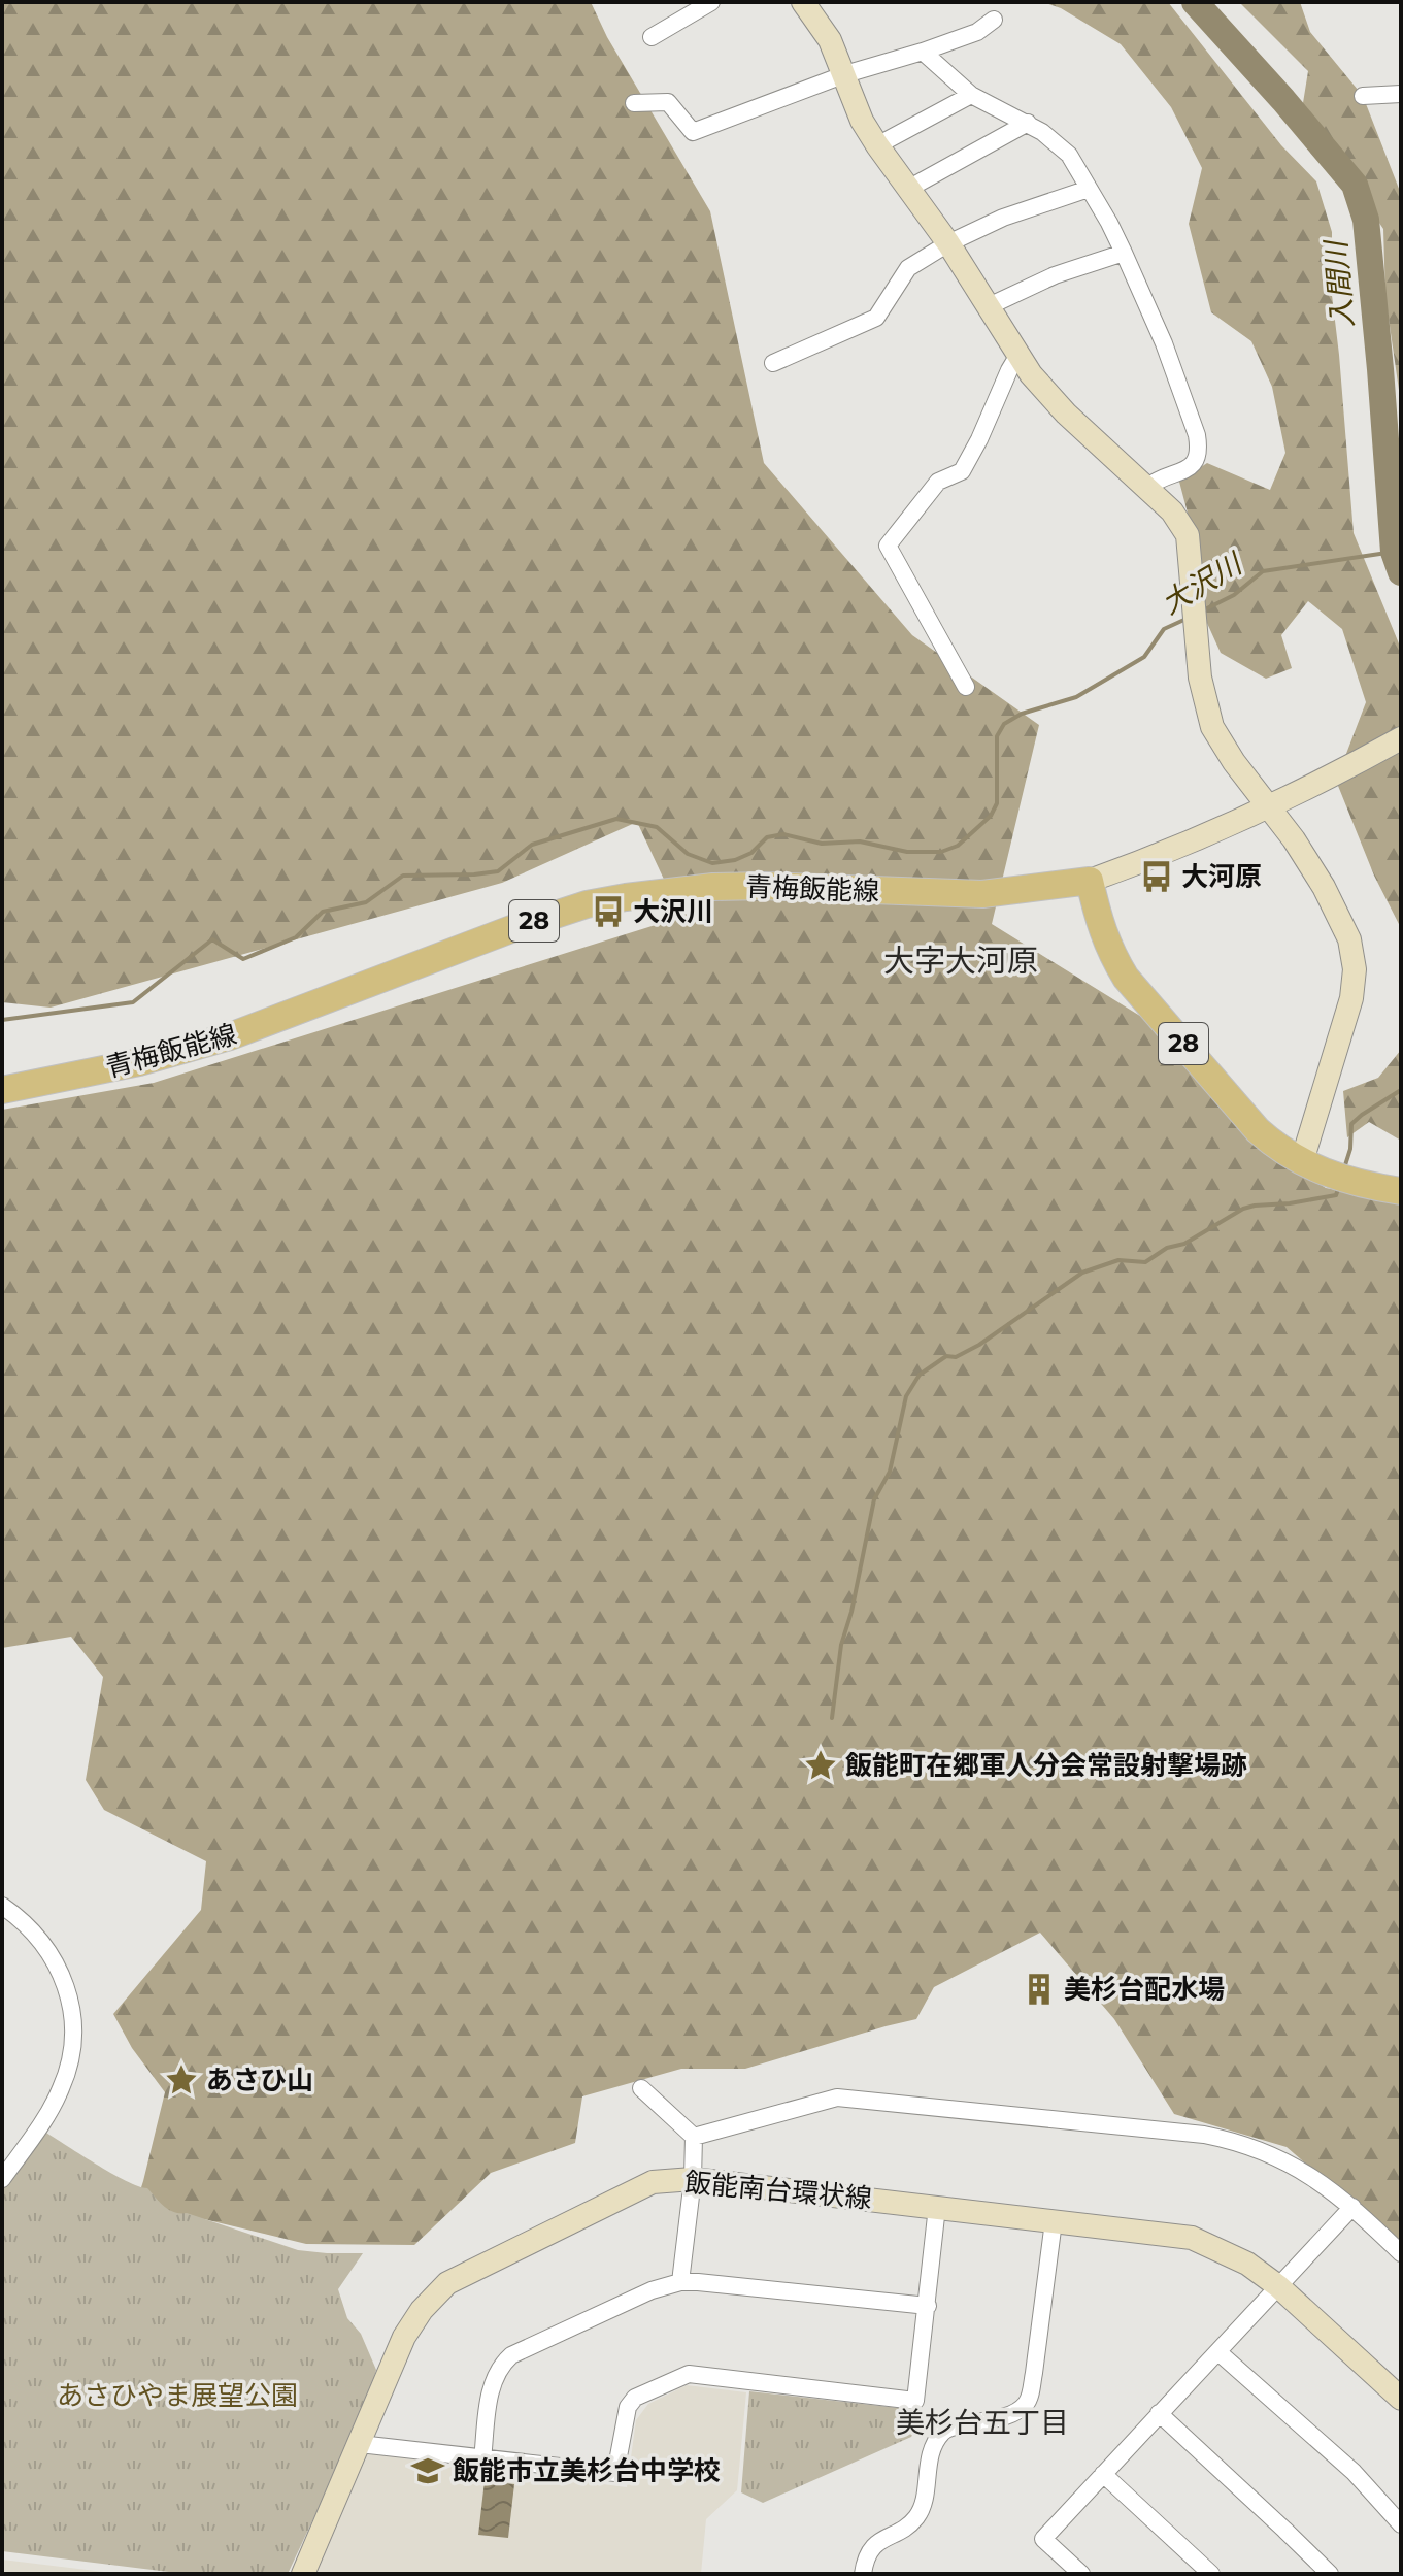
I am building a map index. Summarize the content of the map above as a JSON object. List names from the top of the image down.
{
  "streets": {
    "main road": ["青梅飯能線", "28"],
    "street": ["飯能南台環状線"]
  },
  "crossings": [
    ["青梅飯能線", "28"]
  ],
  "districts": ["大字大河原", "美杉台五丁目"],
  "water": ["入間川", "大沢川"],
  "parks": ["あさひやま展望公園"],
  "places": {
    "bus stop": ["大河原", "大沢川"],
    "place": ["飯能町在郷軍人分会常設射撃場跡", "あさひ山"],
    "building": ["美杉台配水場"],
    "school or university": ["飯能市立美杉台中学校"]
  }
}
